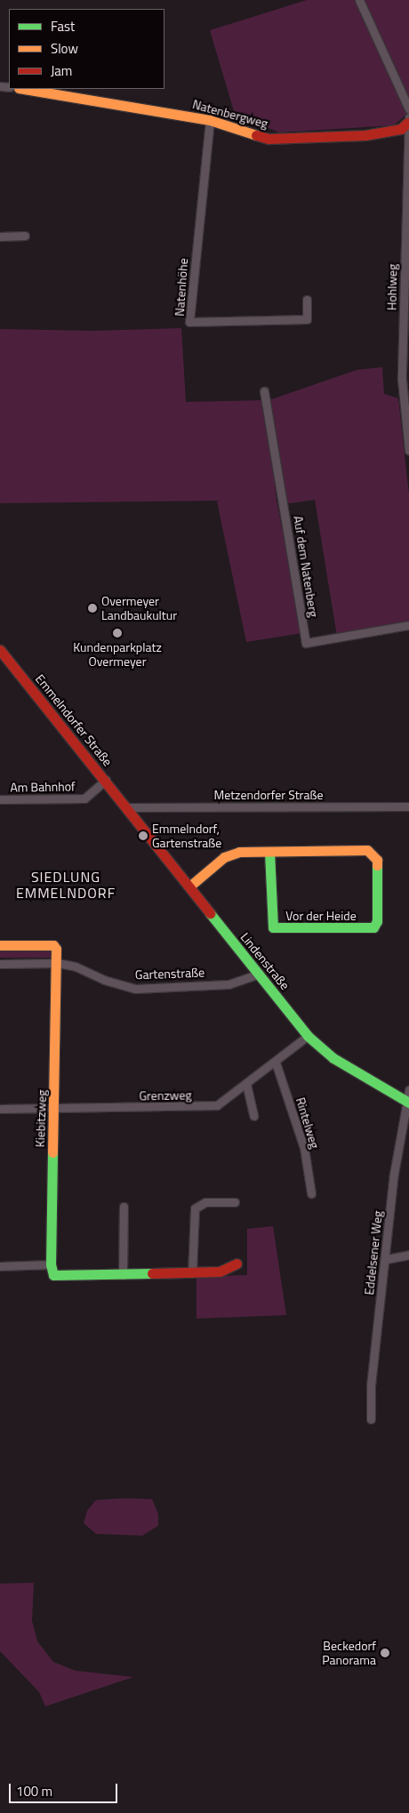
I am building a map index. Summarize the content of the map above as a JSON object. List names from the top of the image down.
{
  "streets": {
    "street": [
      "Natenbergweg",
      "Natenhöhe",
      "Hohlweg",
      "Auf dem Natenberg",
      "Emmelndorfer Straße",
      "Am Bahnhof",
      "Metzendorfer Straße",
      "Vor der Heide",
      "Lindenstraße",
      "Gartenstraße",
      "Grenzweg",
      "Kiebitzweg",
      "Rintelweg",
      "Eddelsener Weg"
    ]
  },
  "crossings": [
    ["Natenbergweg", "Natenhöhe"],
    ["Natenbergweg", "Hohlweg"],
    ["Emmelndorfer Straße", "Am Bahnhof"],
    ["Emmelndorfer Straße", "Metzendorfer Straße"],
    ["Emmelndorfer Straße", "Lindenstraße"],
    ["Metzendorfer Straße", "Lindenstraße"],
    ["Vor der Heide", "Lindenstraße"],
    ["Lindenstraße", "Gartenstraße"],
    ["Lindenstraße", "Grenzweg"],
    ["Lindenstraße", "Eddelsener Weg"],
    ["Gartenstraße", "Kiebitzweg"],
    ["Grenzweg", "Kiebitzweg"],
    ["Grenzweg", "Rintelweg"]
  ],
  "districts": ["SIEDLUNG EMMELNDORF"],
  "places": [
    "Overmeyer Landbaukultur",
    "Kundenparkplatz Overmeyer",
    "Emmelndorf, Gartenstraße",
    "Beckedorf Panorama"
  ],
  "legend": ["Fast", "Slow", "Jam"],
  "scale_bar": "100 m"
}
